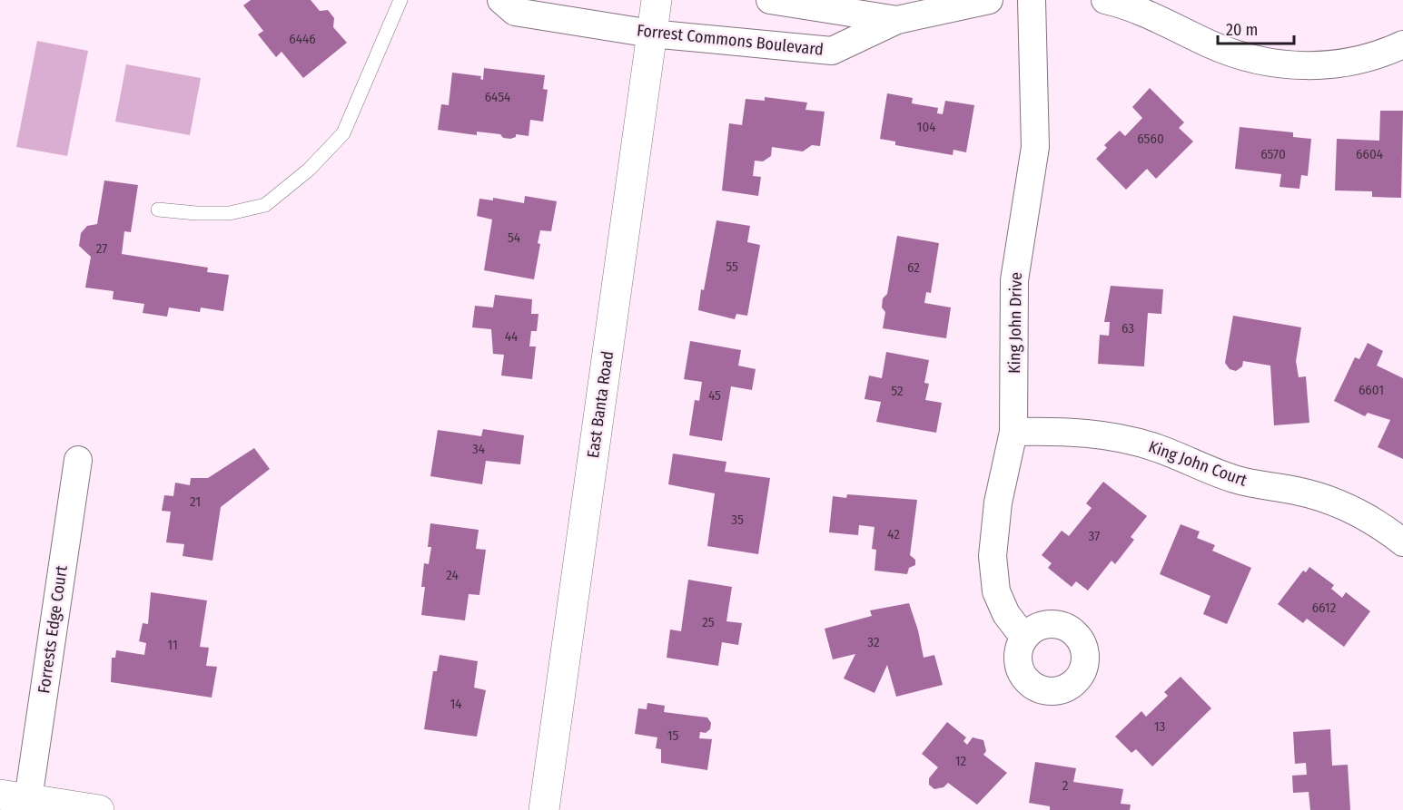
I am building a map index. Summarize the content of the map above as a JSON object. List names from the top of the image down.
{
  "streets": {
    "street": [
      "Forrest Commons Boulevard",
      "King John Drive",
      "East Banta Road",
      "King John Court",
      "Forrests Edge Court"
    ]
  },
  "crossings": [
    ["Forrest Commons Boulevard", "East Banta Road"],
    ["King John Drive", "King John Court"]
  ],
  "house_numbers": [
    "6446",
    "6454",
    "104",
    "6560",
    "6570",
    "6604",
    "54",
    "27",
    "55",
    "62",
    "63",
    "44",
    "6601",
    "52",
    "45",
    "34",
    "21",
    "35",
    "42",
    "37",
    "24",
    "6612",
    "25",
    "32",
    "11",
    "14",
    "13",
    "15",
    "12",
    "2"
  ],
  "scale_bar": "20 m"
}
